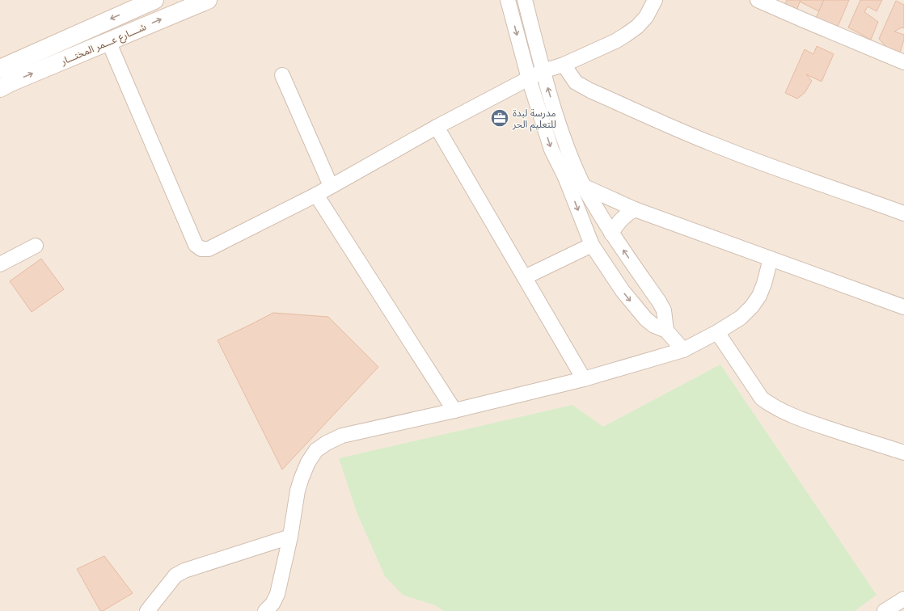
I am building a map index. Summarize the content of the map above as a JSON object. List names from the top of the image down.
{
  "streets": {
    "street": ["شــــارع عـــمر المختـــار"]
  },
  "places": {
    "office": ["مدرسة لبدة للتعليم الحر"]
  }
}
